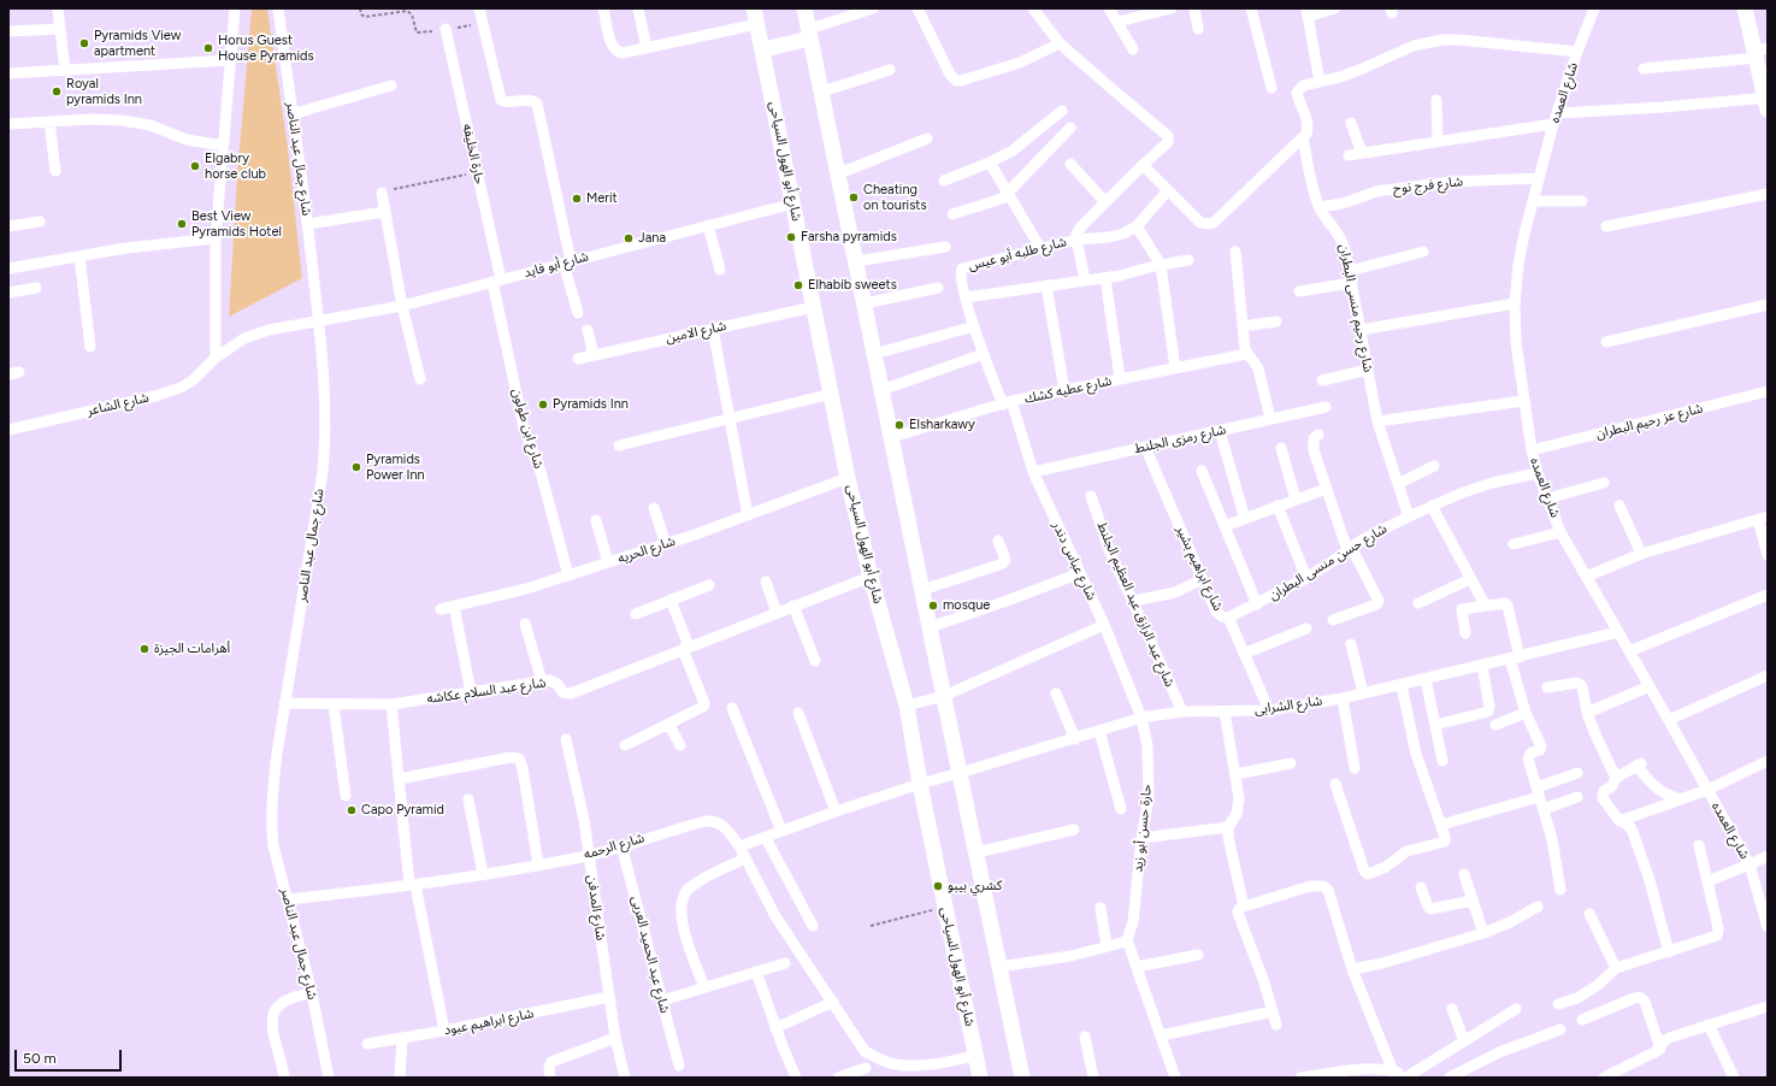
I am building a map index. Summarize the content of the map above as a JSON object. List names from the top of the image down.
{
  "streets": {
    "main road": ["شارع أبو الهول السياحى"],
    "street": [
      "شارع العمده",
      "حارة الخليفه",
      "شارع جمال عبد الناصر",
      "شارع فرج نوح",
      "شارع طلبه أبو عيس",
      "شارع أبو فايد",
      "شارع رحيم منسى البطران",
      "شارع الامين",
      "شارع عطيه كشك",
      "شارع الشاعر",
      "شارع عز رحيم البطران",
      "شارع ابن طولون",
      "شارع رمزى الجلنط",
      "شارع الحريه",
      "شارع عباس دندر",
      "شارع حسن منسى البطران",
      "شارع ابراهيم بشير",
      "شارع عبد الرازق عبد العظيم الجلنط",
      "شارع عبد السلام عكاشه",
      "شارع الشرابى",
      "حارة حسن أبو زيد",
      "شارع الرحمه",
      "شارع المدفن",
      "شارع عبد الحميد العربى",
      "شارع ابراهيم عبود"
    ]
  },
  "crossings": [
    ["شارع العمده", "شارع فرج نوح"],
    ["شارع العمده", "شارع عز رحيم البطران"],
    ["شارع العمده", "شارع حسن منسى البطران"],
    ["شارع العمده", "شارع الشرابى"],
    ["حارة الخليفه", "شارع أبو فايد"],
    ["حارة الخليفه", "شارع ابن طولون"],
    ["شارع جمال عبد الناصر", "شارع أبو فايد"],
    ["شارع جمال عبد الناصر", "شارع الشاعر"],
    ["شارع جمال عبد الناصر", "شارع عبد السلام عكاشه"],
    ["شارع جمال عبد الناصر", "شارع الرحمه"],
    ["شارع أبو الهول السياحى", "شارع أبو فايد"],
    ["شارع أبو الهول السياحى", "شارع الامين"],
    ["شارع أبو الهول السياحى", "شارع الحريه"],
    ["شارع أبو الهول السياحى", "شارع الشرابى"],
    ["شارع أبو الهول السياحى", "شارع الرحمه"],
    ["شارع فرج نوح", "شارع رحيم منسى البطران"],
    ["شارع طلبه أبو عيس", "شارع عطيه كشك"],
    ["شارع طلبه أبو عيس", "شارع عباس دندر"],
    ["شارع أبو فايد", "شارع الشاعر"],
    ["شارع أبو فايد", "شارع ابن طولون"],
    ["شارع رحيم منسى البطران", "شارع حسن منسى البطران"],
    ["شارع عطيه كشك", "شارع عباس دندر"],
    ["شارع ابن طولون", "شارع الحريه"],
    ["شارع رمزى الجلنط", "شارع عباس دندر"],
    ["شارع رمزى الجلنط", "شارع ابراهيم بشير"],
    ["شارع عباس دندر", "شارع الشرابى"],
    ["شارع عباس دندر", "حارة حسن أبو زيد"],
    ["شارع حسن منسى البطران", "شارع ابراهيم بشير"],
    ["شارع ابراهيم بشير", "شارع الشرابى"],
    ["شارع عبد الرازق عبد العظيم الجلنط", "شارع الشرابى"],
    ["شارع الشرابى", "حارة حسن أبو زيد"],
    ["شارع الرحمه", "شارع المدفن"],
    ["شارع الرحمه", "شارع عبد الحميد العربى"],
    ["شارع المدفن", "شارع ابراهيم عبود"]
  ],
  "places": [
    "Pyramids View apartment",
    "Horus Guest House Pyramids",
    "Royal pyramids Inn",
    "Elgabry horse club",
    "Cheating on tourists",
    "Merit",
    "Best View Pyramids Hotel",
    "Farsha pyramids",
    "Jana",
    "Elhabib sweets",
    "Pyramids Inn",
    "Elsharkawy",
    "Pyramids Power Inn",
    "mosque",
    "أهرامات الجيزة",
    "Capo Pyramid",
    "كشري بيبو"
  ],
  "scale_bar": "50 m"
}
